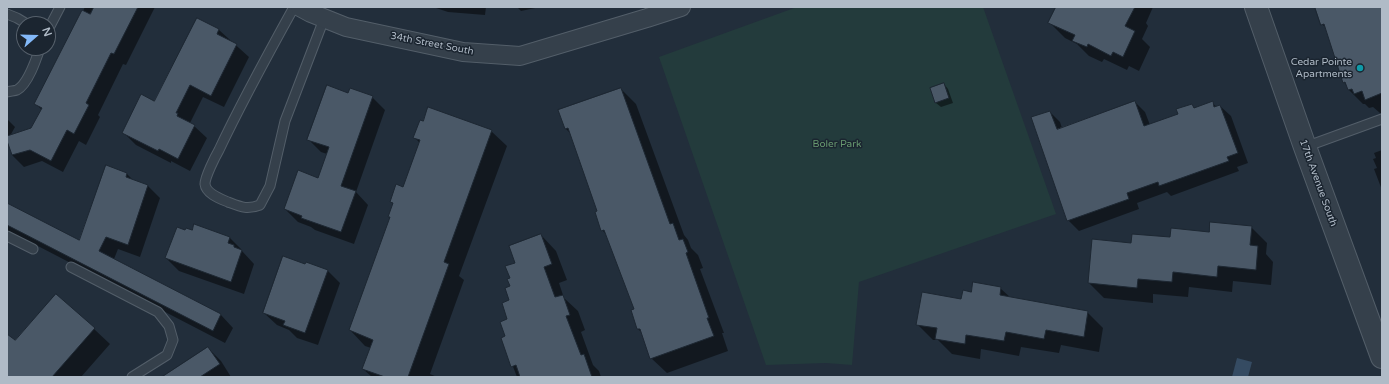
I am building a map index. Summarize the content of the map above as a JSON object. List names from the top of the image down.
{
  "streets": {
    "street": ["34th Street South", "17th Avenue South"]
  },
  "parks": ["Boler Park"],
  "places": ["Cedar Pointe Apartments"],
  "north": "right"
}
